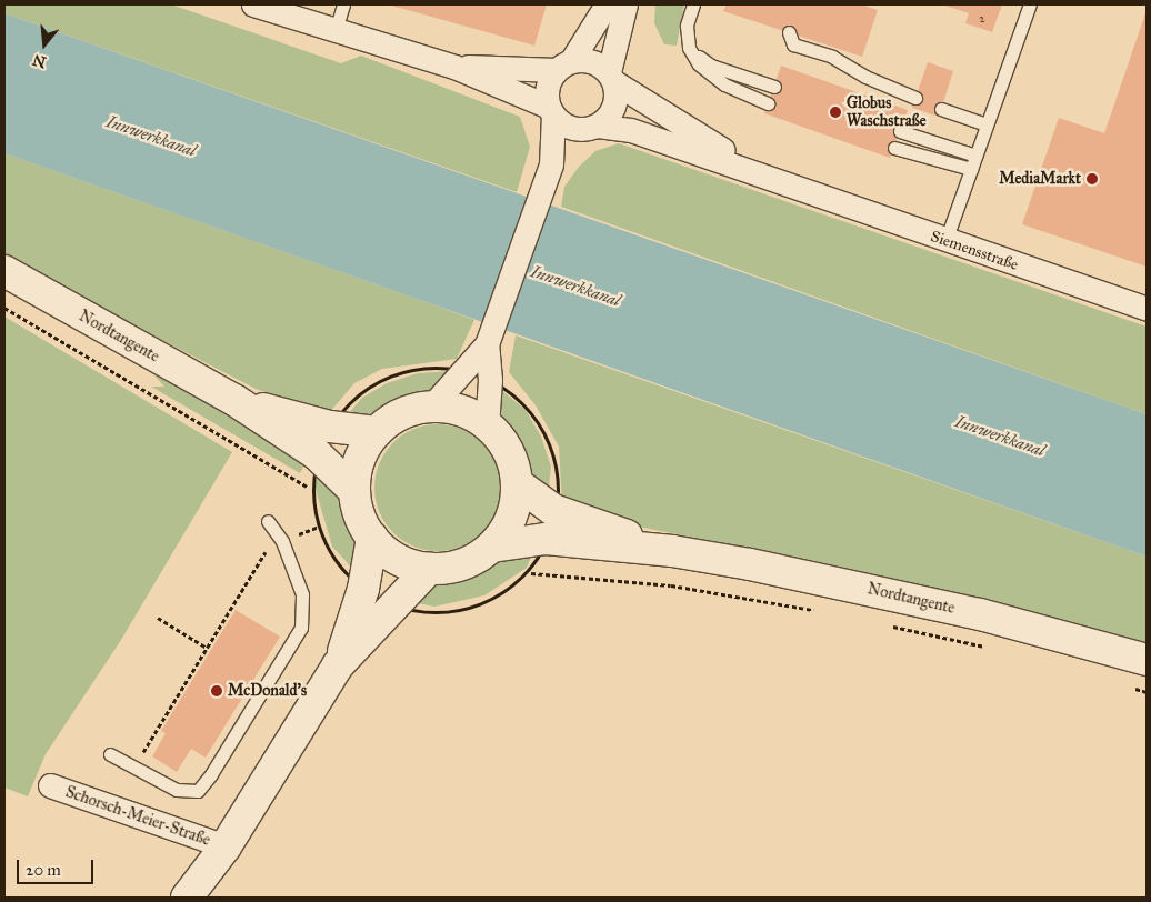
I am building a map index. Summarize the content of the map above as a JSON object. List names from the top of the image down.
{
  "streets": {
    "main road": ["Nordtangente"],
    "street": ["Siemensstraße", "Schorsch-Meier-Straße"]
  },
  "water": ["Innwerkkanal"],
  "places": ["Globus Waschstraße", "MediaMarkt", "McDonald's"],
  "house_numbers": ["2"],
  "scale_bar": "20 m",
  "north": "bottom"
}
